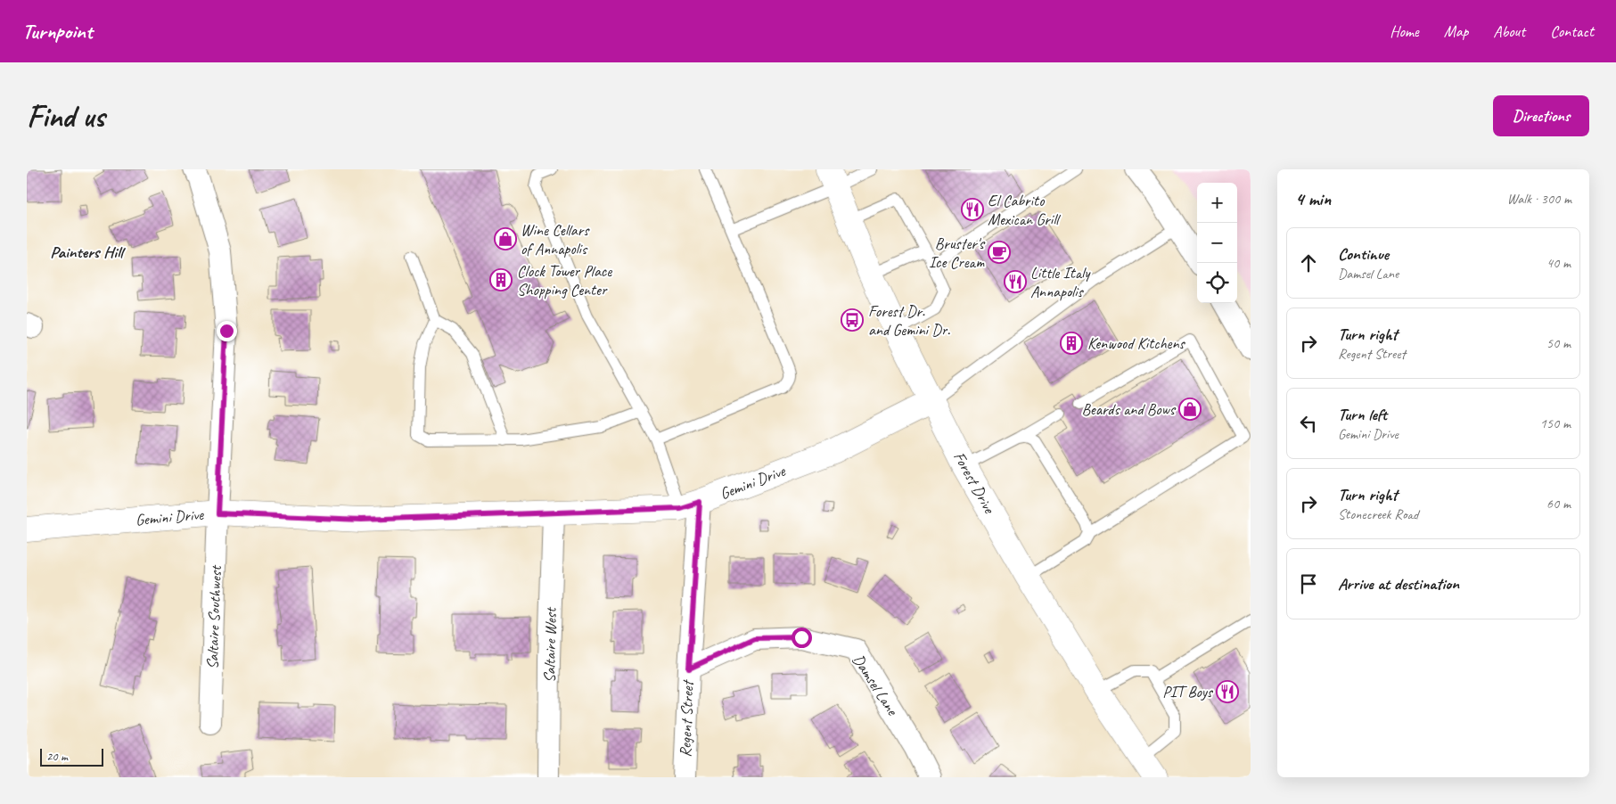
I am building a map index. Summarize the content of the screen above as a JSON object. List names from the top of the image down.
{
  "streets": {
    "street": [
      "Gemini Drive",
      "Forest Drive",
      "Saltaire Southwest",
      "Saltaire West",
      "Damsel Lane",
      "Regent Street"
    ]
  },
  "crossings": [
    ["Gemini Drive", "Forest Drive"],
    ["Gemini Drive", "Saltaire Southwest"],
    ["Gemini Drive", "Saltaire West"],
    ["Gemini Drive", "Regent Street"],
    ["Damsel Lane", "Regent Street"]
  ],
  "districts": ["Painters Hill"],
  "places": {
    "restaurant": ["El Cabrito Mexican Grill", "Little Italy Annapolis", "PIT Boys"],
    "shop": ["Wine Cellars of Annapolis", "Beards and Bows"],
    "cafe": ["Bruster's Ice Cream"],
    "building": ["Clock Tower Place Shopping Center", "Kenwood Kitchens"],
    "bus stop": ["Forest Dr. and Gemini Dr."]
  },
  "scale_bar": "20 m",
  "page": {
    "header": "Turnpoint",
    "nav": [
      "Home",
      "Map",
      "About",
      "Contact"
    ],
    "buttons": "Directions",
    "title": "Find us",
    "heading": ["4 min", "Walk · 300 m"],
    "map_buttons": ["+", "−"],
    "list": [
      ["Continue", "Damsel Lane", "40 m"],
      ["Turn right", "Regent Street", "50 m"],
      ["Turn left", "Gemini Drive", "150 m"],
      ["Turn right", "Stonecreek Road", "60 m"],
      "Arrive at destination"
    ],
    "scale": "20 m"
  }
}
